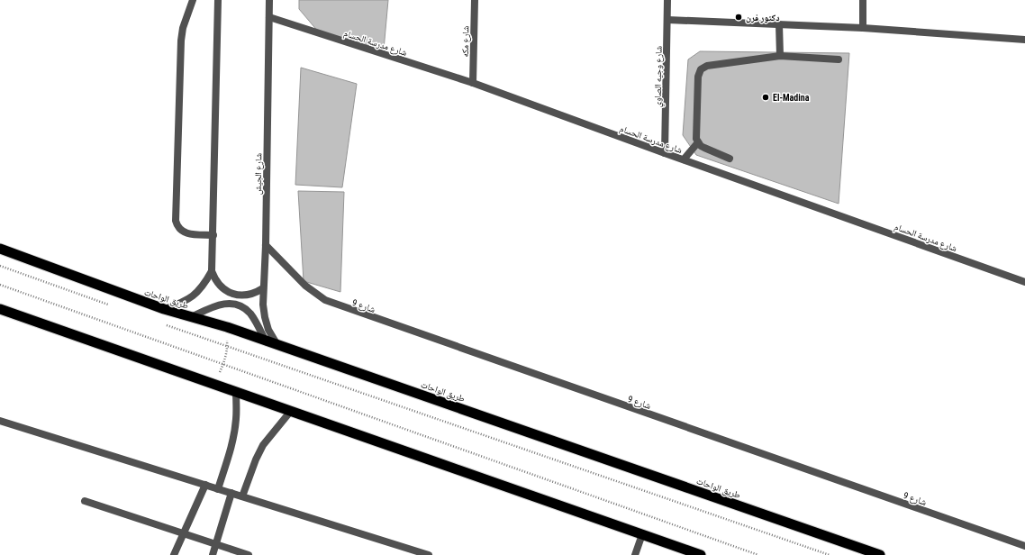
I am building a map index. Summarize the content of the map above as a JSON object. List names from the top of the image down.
{
  "streets": {
    "highway": ["طريق الواحات"],
    "street": [
      "شارع مكه",
      "شارع مدرسة الحسام",
      "شارع وجيه الصاوي",
      "شارع الجيش",
      "شارع 9"
    ]
  },
  "crossings": [
    ["شارع مكه", "شارع مدرسة الحسام"],
    ["شارع مدرسة الحسام", "شارع وجيه الصاوي"],
    ["شارع مدرسة الحسام", "شارع الجيش"],
    ["شارع الجيش", "طريق الواحات"],
    ["شارع الجيش", "شارع 9"]
  ],
  "places": ["دكتور فرن", "El-Madina"]
}
